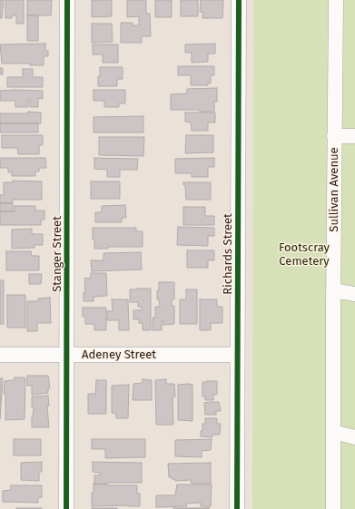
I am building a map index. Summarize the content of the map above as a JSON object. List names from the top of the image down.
{
  "streets": {
    "street": [
      "Sullivan Avenue",
      "Stanger Street",
      "Richards Street",
      "Adeney Street"
    ]
  },
  "crossings": [
    ["Stanger Street", "Adeney Street"],
    ["Richards Street", "Adeney Street"]
  ],
  "parks": ["Footscray Cemetery"]
}
